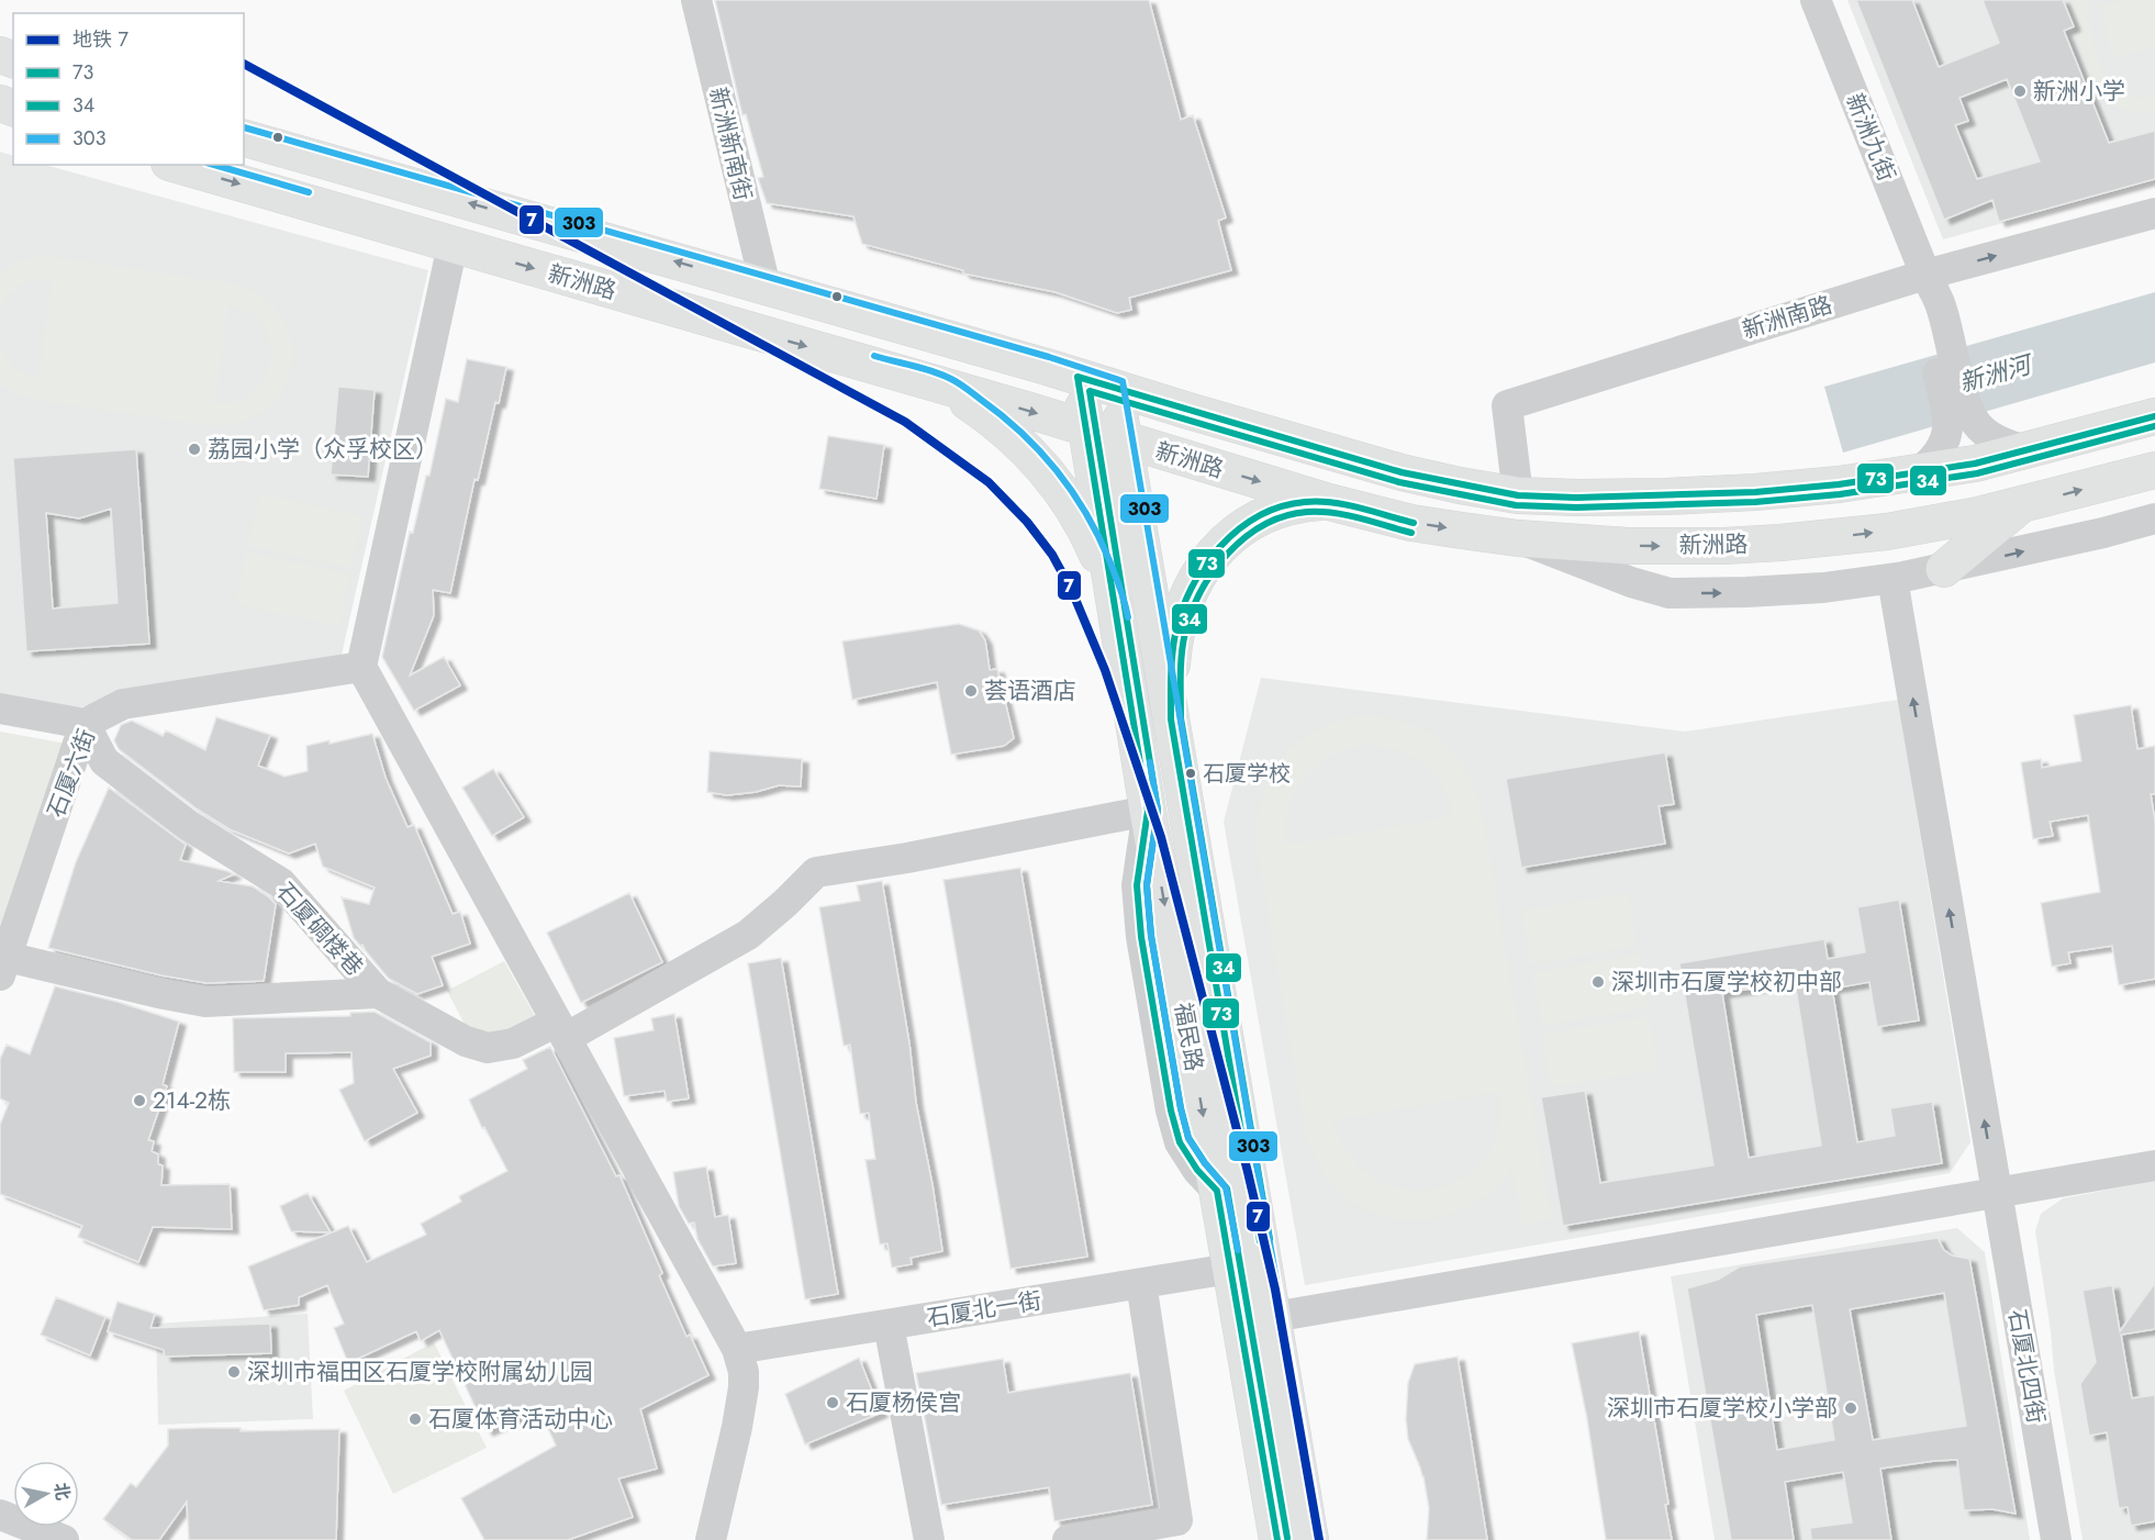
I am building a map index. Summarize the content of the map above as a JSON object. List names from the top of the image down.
{
  "streets": {
    "main road": ["新洲路", "福民路"],
    "street": [
      "新洲九街",
      "新洲新南街",
      "新洲南路",
      "石厦六街",
      "石厦碉楼巷",
      "石厦北一街",
      "石厦北四街"
    ]
  },
  "crossings": [
    ["新洲九街", "新洲路"],
    ["新洲九街", "新洲南路"],
    ["新洲新南街", "新洲路"],
    ["新洲路", "新洲南路"],
    ["新洲路", "福民路"],
    ["石厦六街", "石厦碉楼巷"],
    ["石厦碉楼巷", "福民路"],
    ["福民路", "石厦北一街"]
  ],
  "one_way": ["石厦北四街"],
  "water": ["新洲河"],
  "places": [
    "新洲小学",
    "荔园小学（众孚校区）",
    "荟语酒店",
    "石厦学校",
    "深圳市石厦学校初中部",
    "214-2栋",
    "深圳市福田区石厦学校附属幼儿园",
    "石厦杨侯宫",
    "深圳市石厦学校小学部",
    "石厦体育活动中心"
  ],
  "lines": [
    "metro line 7",
    "transit line 303",
    "transit line 73",
    "transit line 34"
  ],
  "legend": [
    "地铁 7",
    "73",
    "34",
    "303"
  ],
  "north": "right"
}
